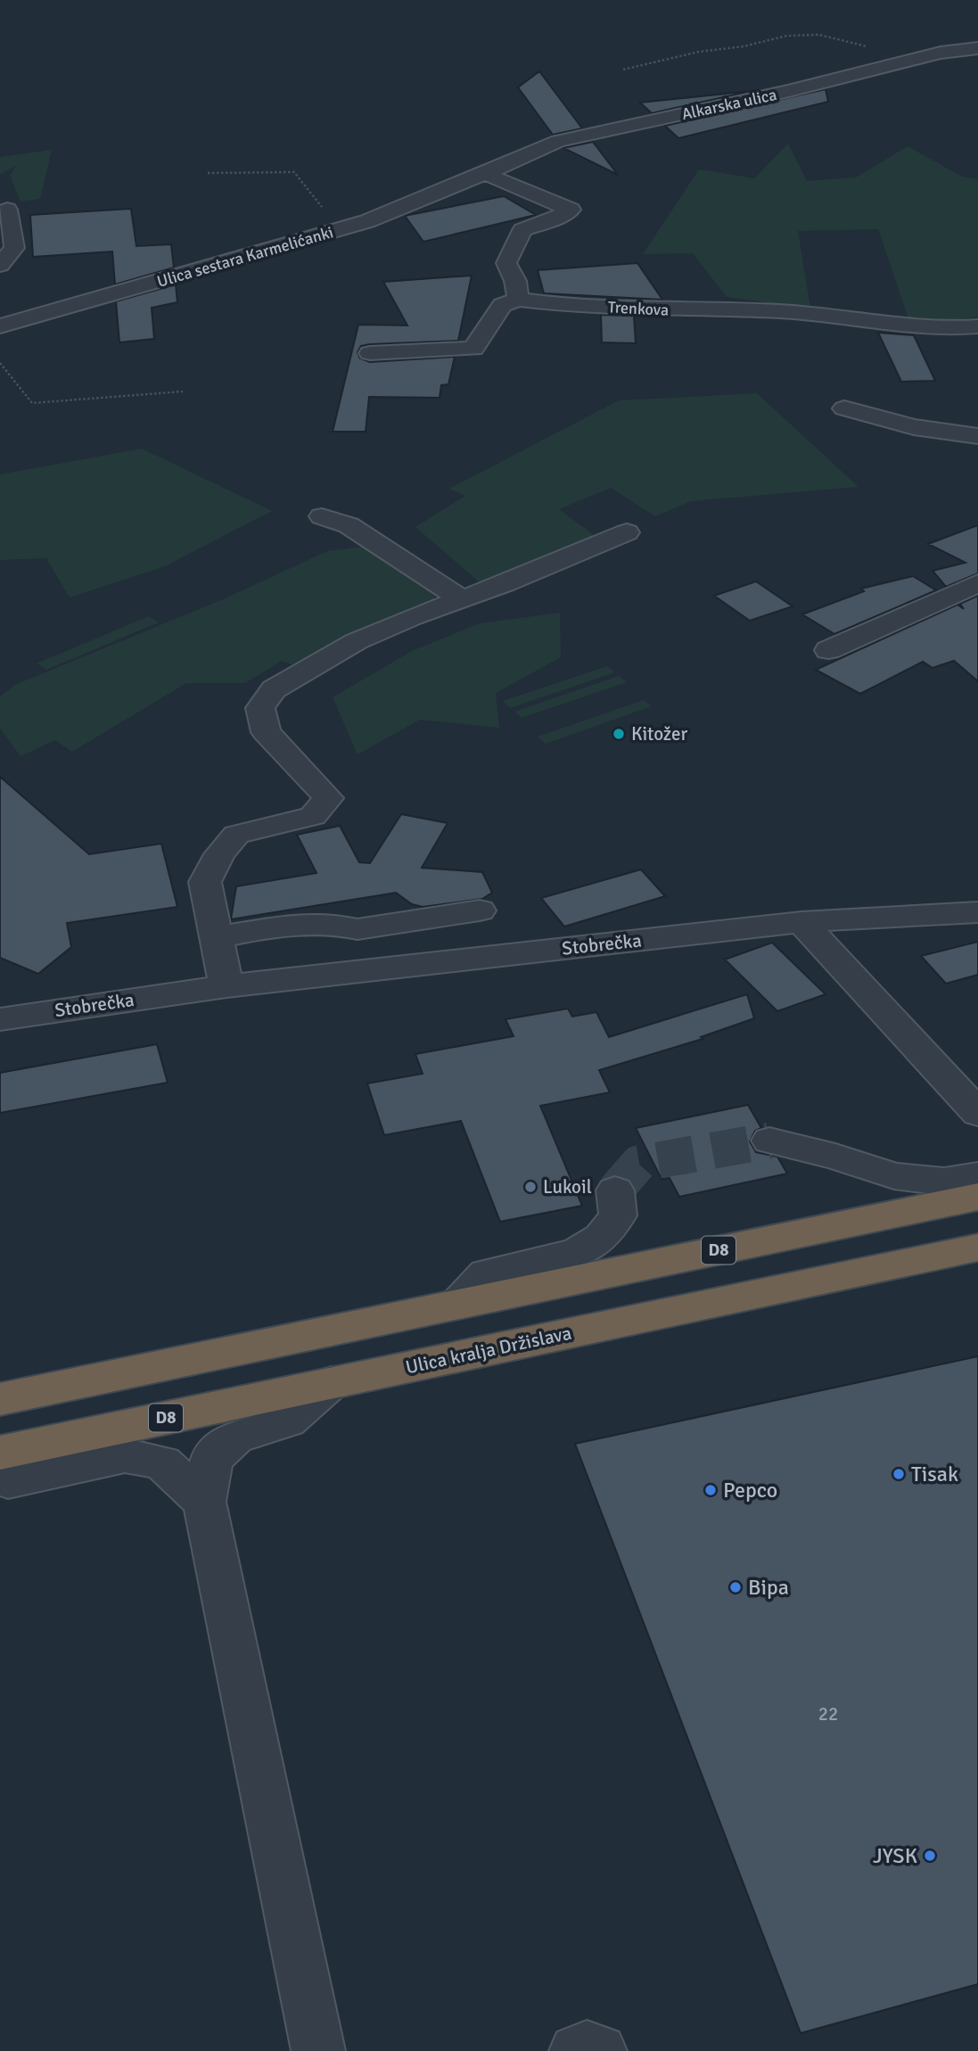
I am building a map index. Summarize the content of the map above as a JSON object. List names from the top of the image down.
{
  "streets": {
    "highway": ["D8", "Ulica kralja Držislava"],
    "street": [
      "Alkarska ulica",
      "Ulica sestara Karmelićanki",
      "Trenkova",
      "Stobrečka"
    ]
  },
  "crossings": [
    ["Alkarska ulica", "Ulica sestara Karmelićanki"]
  ],
  "places": [
    "Kitožer",
    "Lukoil",
    "Tisak",
    "Pepco",
    "Bipa",
    "JYSK"
  ],
  "house_numbers": ["22"]
}
